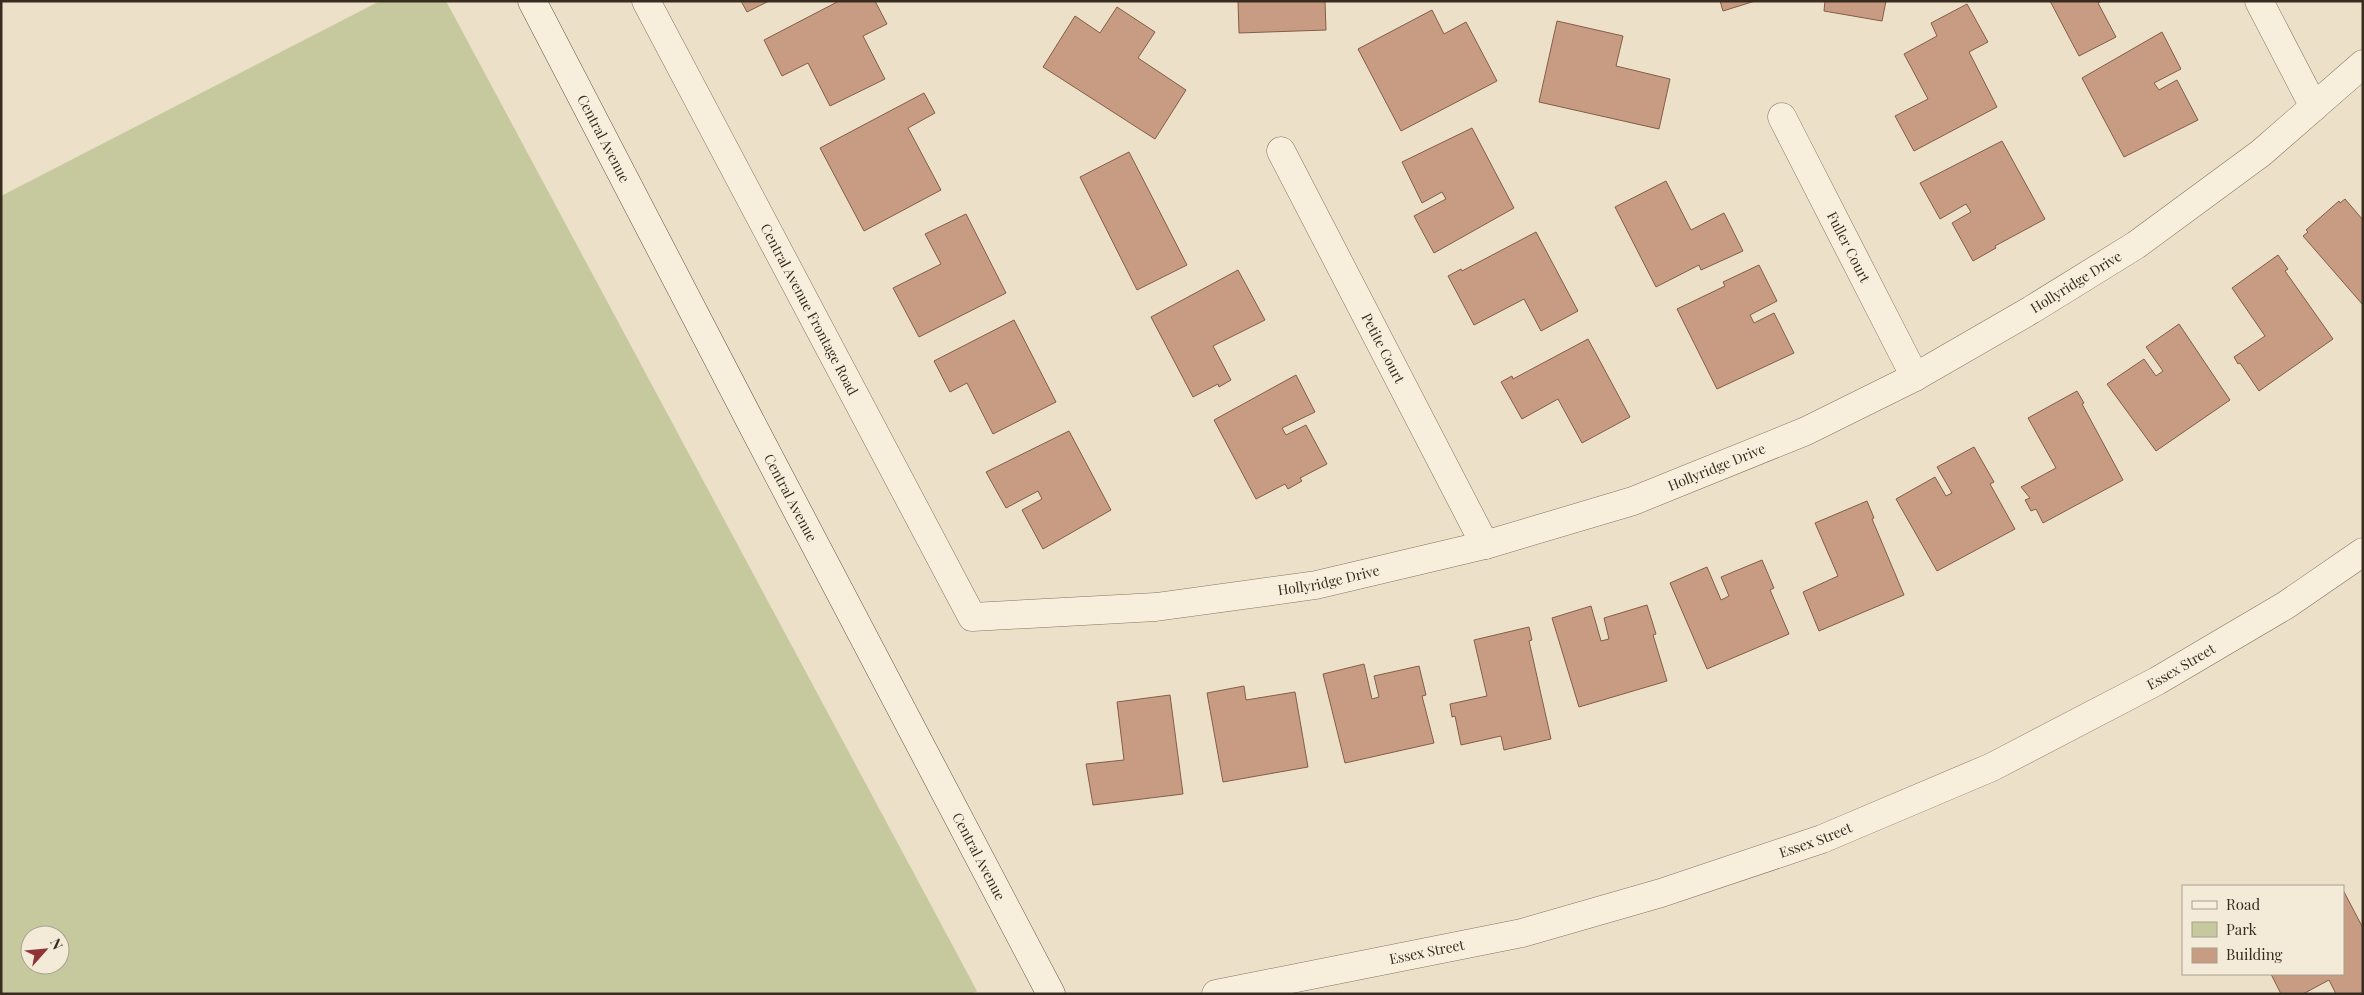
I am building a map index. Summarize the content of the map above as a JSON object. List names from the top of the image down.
{
  "streets": {
    "street": [
      "Central Avenue",
      "Fuller Court",
      "Hollyridge Drive",
      "Central Avenue Frontage Road",
      "Petite Court",
      "Essex Street"
    ]
  },
  "crossings": [
    ["Fuller Court", "Hollyridge Drive"],
    ["Hollyridge Drive", "Central Avenue Frontage Road"],
    ["Hollyridge Drive", "Petite Court"]
  ],
  "legend": ["Road", "Park", "Building"],
  "north": "top right"
}
